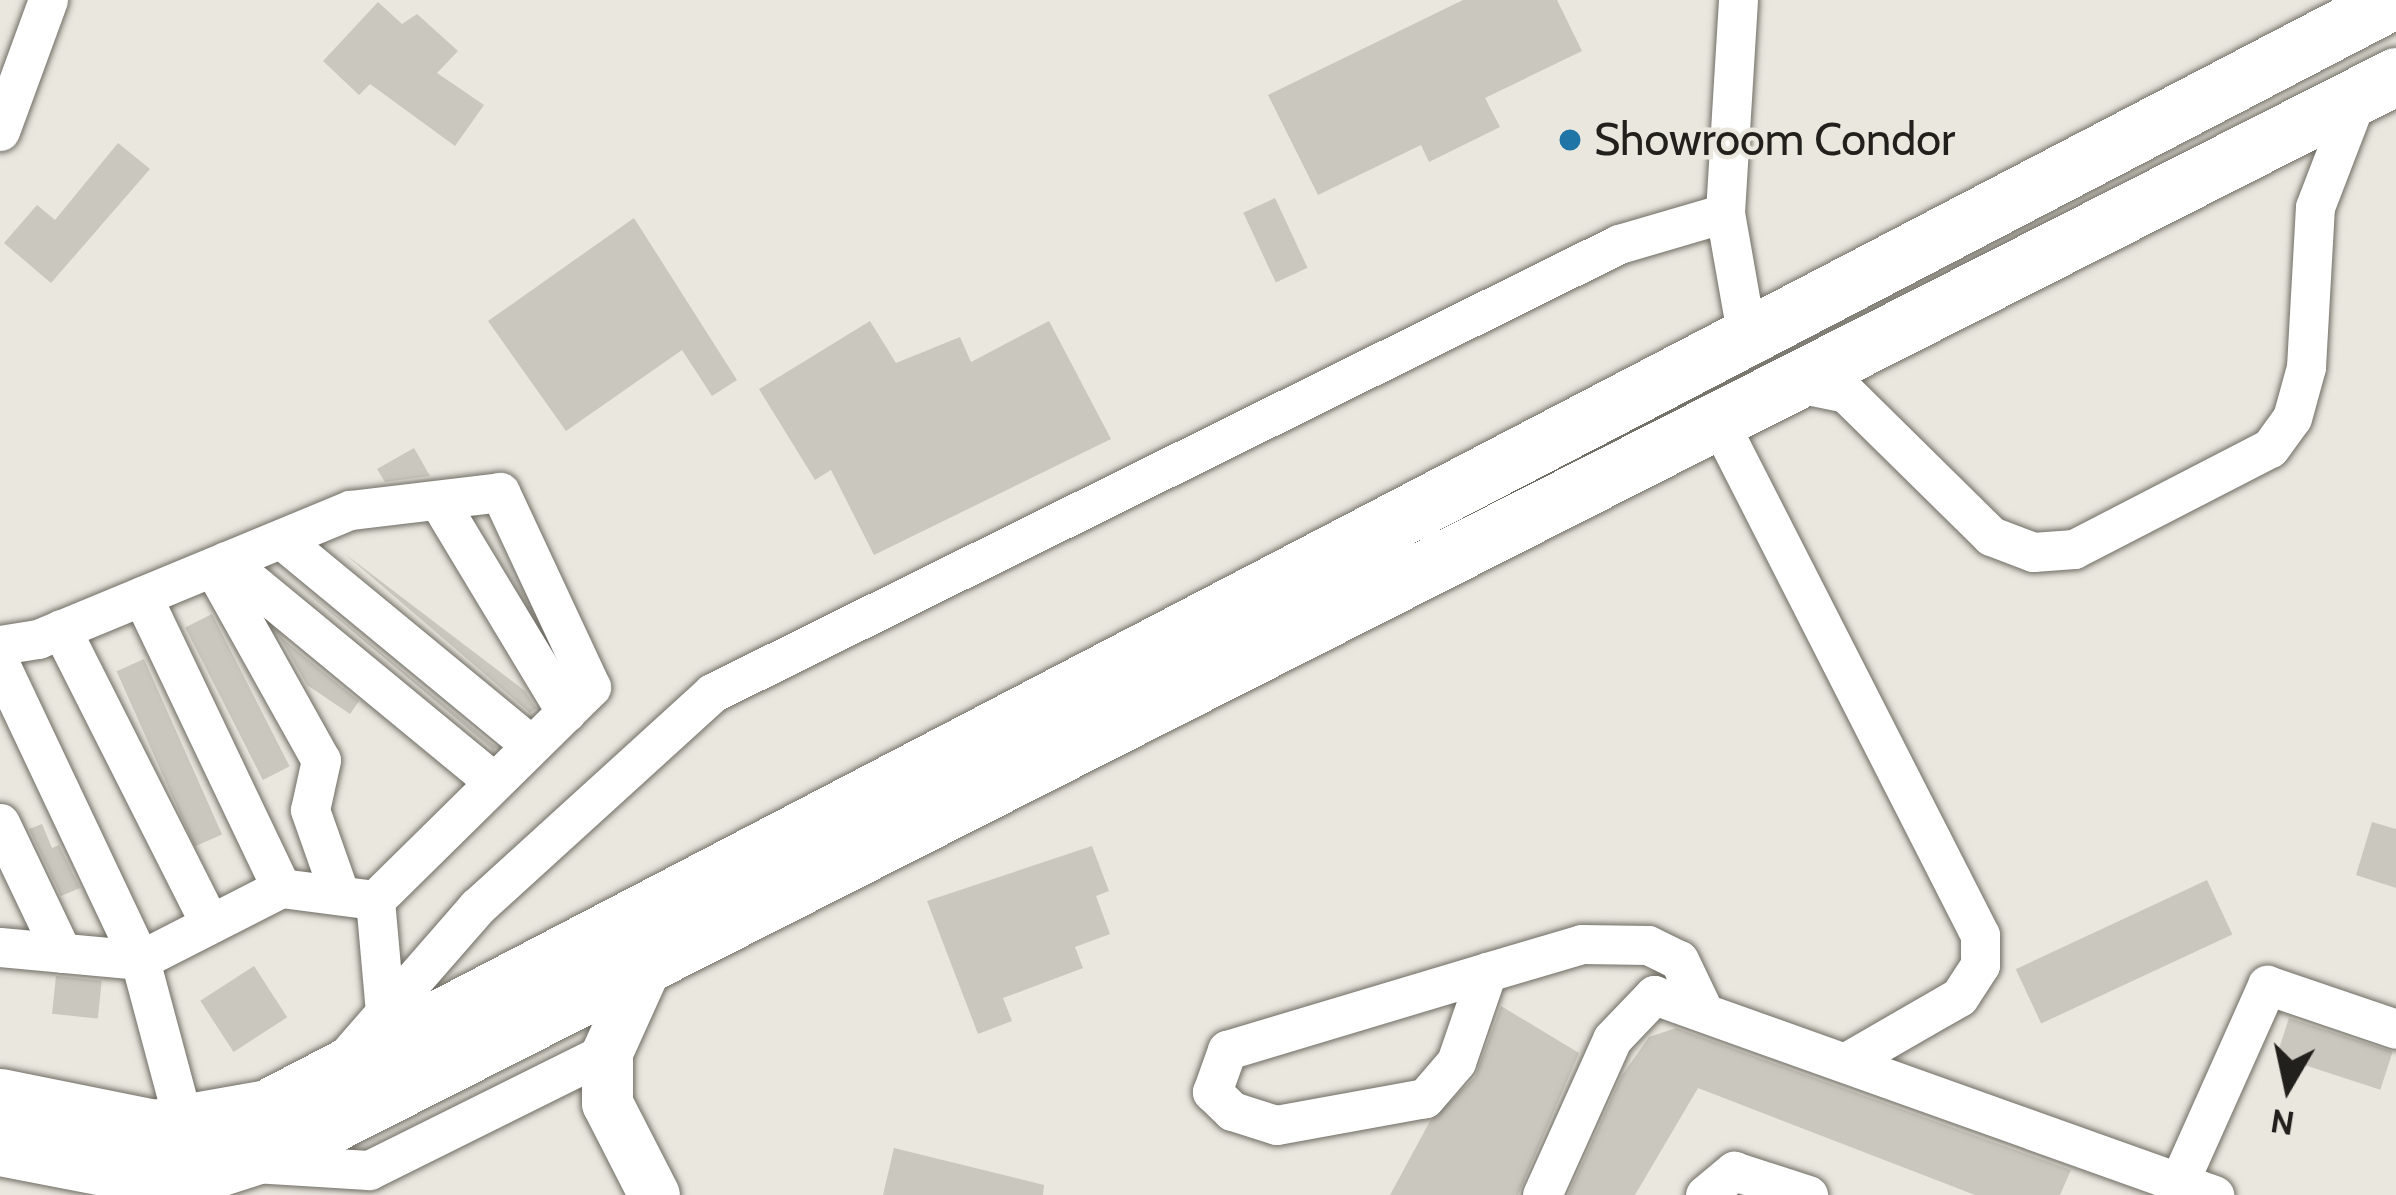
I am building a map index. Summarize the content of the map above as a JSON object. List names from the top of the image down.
{
  "places": ["Showroom Condor"],
  "north": "bottom"
}
